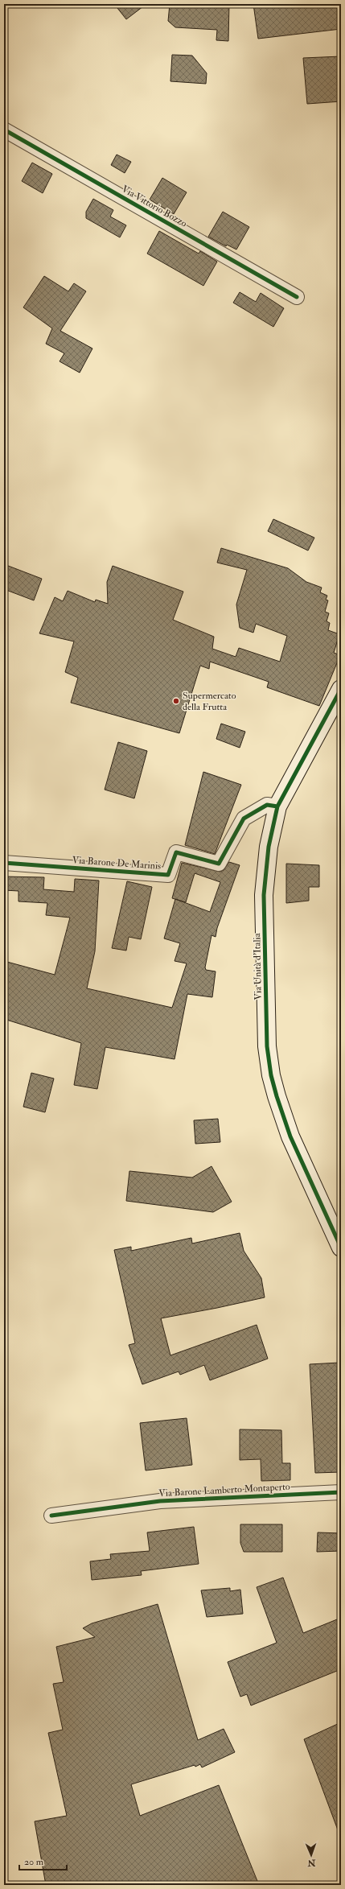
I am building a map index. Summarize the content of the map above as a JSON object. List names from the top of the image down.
{
  "streets": {
    "street": [
      "Via Vittorio Bozzo",
      "Via Barone De Marinis",
      "Via Unità d'Italia",
      "Via Barone Lamberto Montaperto"
    ]
  },
  "crossings": [
    ["Via Barone De Marinis", "Via Unità d'Italia"]
  ],
  "places": ["Supermercato della Frutta"],
  "scale_bar": "20 m",
  "north": "bottom"
}
